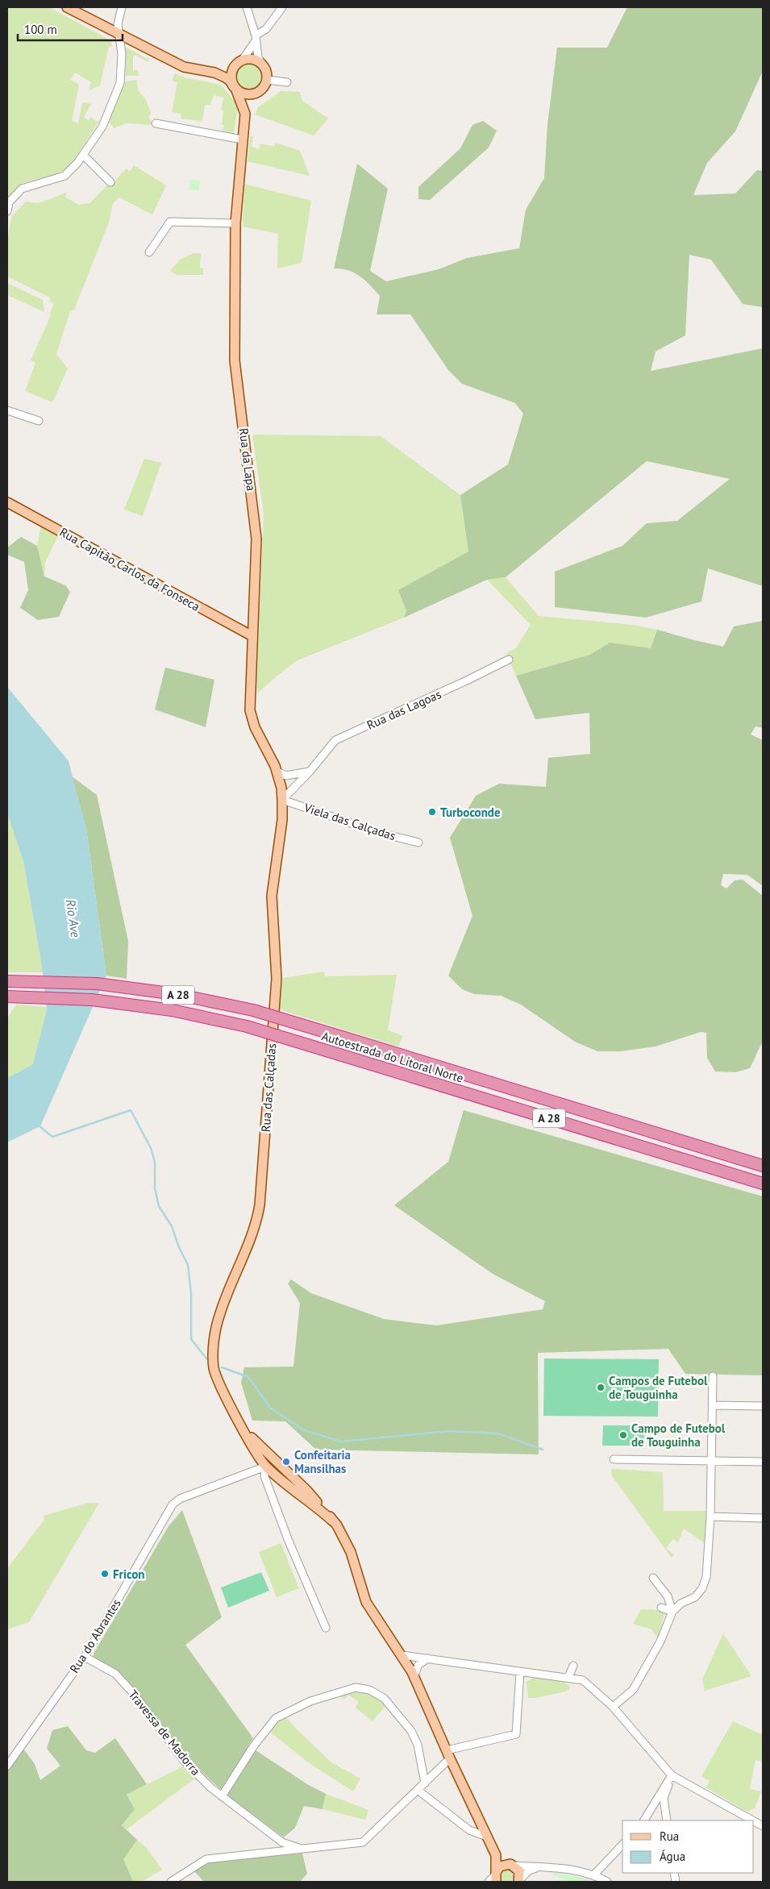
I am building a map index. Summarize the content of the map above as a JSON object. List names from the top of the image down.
{
  "streets": {
    "highway": ["A 28", "Autoestrada do Litoral Norte"],
    "main road": ["Rua da Lapa", "Rua Capitão Carlos da Fonseca", "Rua das Calçadas"],
    "street": [
      "Rua das Lagoas",
      "Viela das Calçadas",
      "Rua do Abrantes",
      "Travessa de Madorra"
    ]
  },
  "crossings": [
    ["Rua da Lapa", "Rua Capitão Carlos da Fonseca"],
    ["Rua da Lapa", "Rua das Lagoas"],
    ["Rua da Lapa", "Viela das Calçadas"],
    ["Rua da Lapa", "Rua das Calçadas"],
    ["Rua das Lagoas", "Viela das Calçadas"],
    ["Rua das Lagoas", "Rua das Calçadas"],
    ["Viela das Calçadas", "Rua das Calçadas"],
    ["Rua das Calçadas", "Rua do Abrantes"],
    ["Rua do Abrantes", "Travessa de Madorra"]
  ],
  "water": ["Rio Ave"],
  "places": [
    "Turboconde",
    "Campos de Futebol de Touguinha",
    "Campo de Futebol de Touguinha",
    "Confeitaria Mansilhas",
    "Fricon"
  ],
  "legend": ["Rua", "Água"],
  "scale_bar": "100 m"
}
